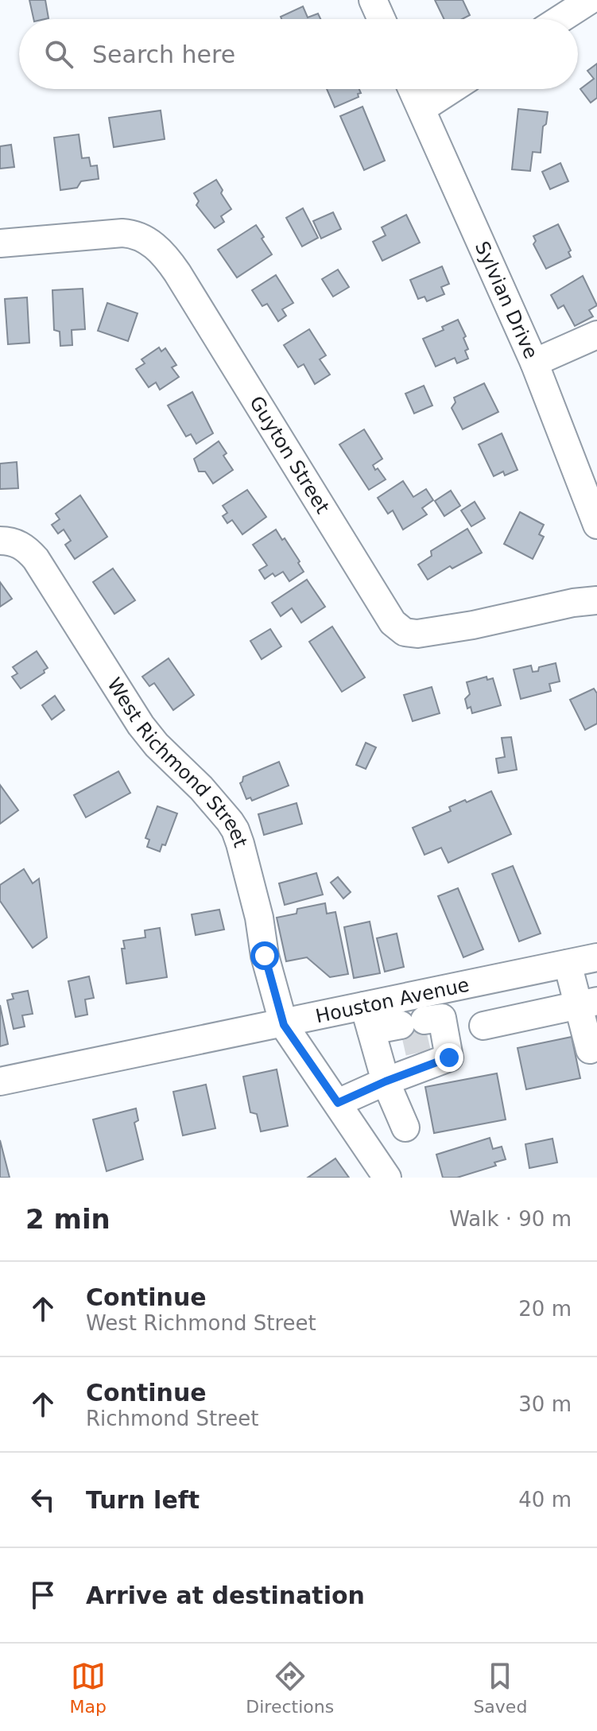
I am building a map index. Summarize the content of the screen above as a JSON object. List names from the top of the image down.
{
  "streets": {
    "street": [
      "Sylvian Drive",
      "Guyton Street",
      "West Richmond Street",
      "Houston Avenue"
    ]
  },
  "crossings": [
    ["West Richmond Street", "Houston Avenue"]
  ],
  "page": {
    "search": "Search here",
    "heading": ["2 min", "Walk · 90 m"],
    "list": [
      ["Continue", "West Richmond Street", "20 m"],
      ["Continue", "Richmond Street", "30 m"],
      ["Turn left", "40 m"],
      "Arrive at destination"
    ],
    "nav": ["Map", "Directions", "Saved"]
  }
}
